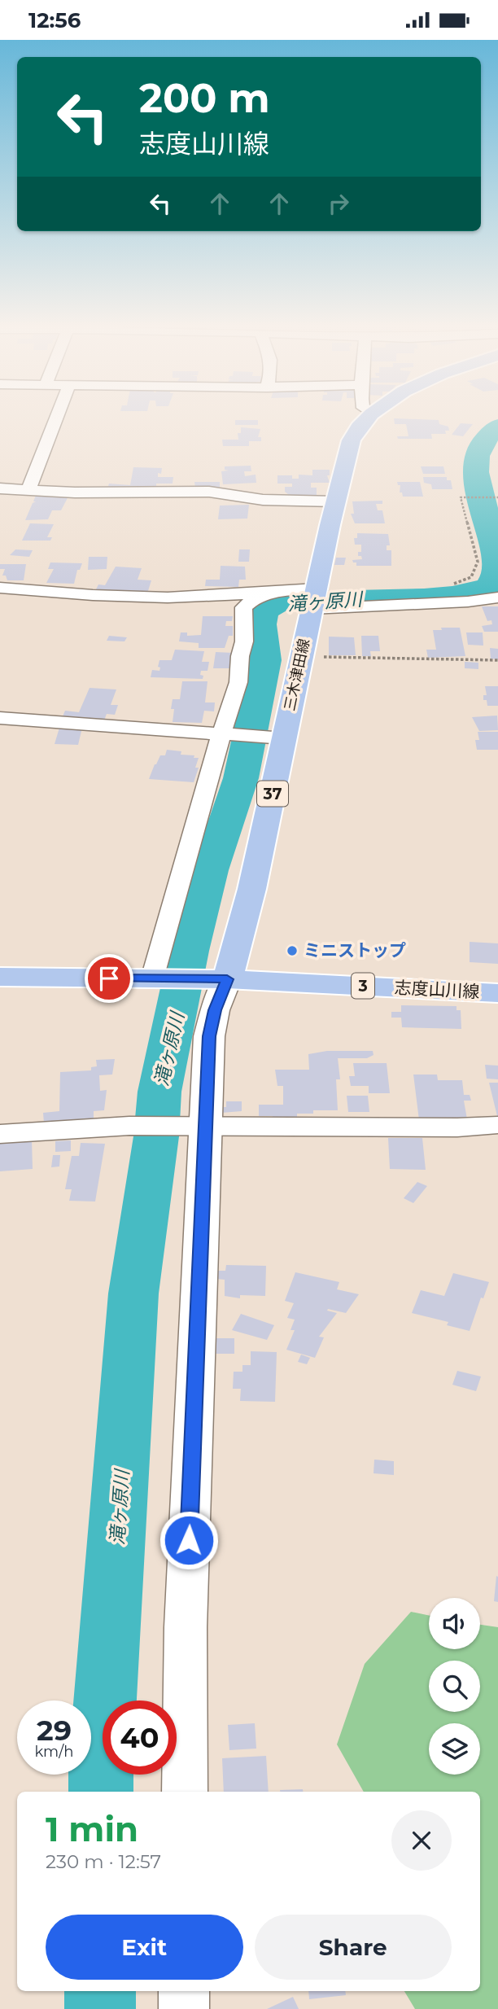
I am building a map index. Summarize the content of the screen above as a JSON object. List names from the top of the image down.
{
  "streets": {
    "main road": [
      "三木津田線",
      "37",
      "3",
      "志度山川線"
    ]
  },
  "crossings": [
    ["三木津田線", "志度山川線"]
  ],
  "water": ["滝ヶ原川"],
  "places": ["ミニストップ"],
  "page": {
    "status": "12:56",
    "turn": ["200 m", "志度山川線"],
    "speed": "29 km/h",
    "limit": "40",
    "heading": ["1 min", "230 m · 12:57"],
    "buttons": ["Exit", "Share"]
  }
}
